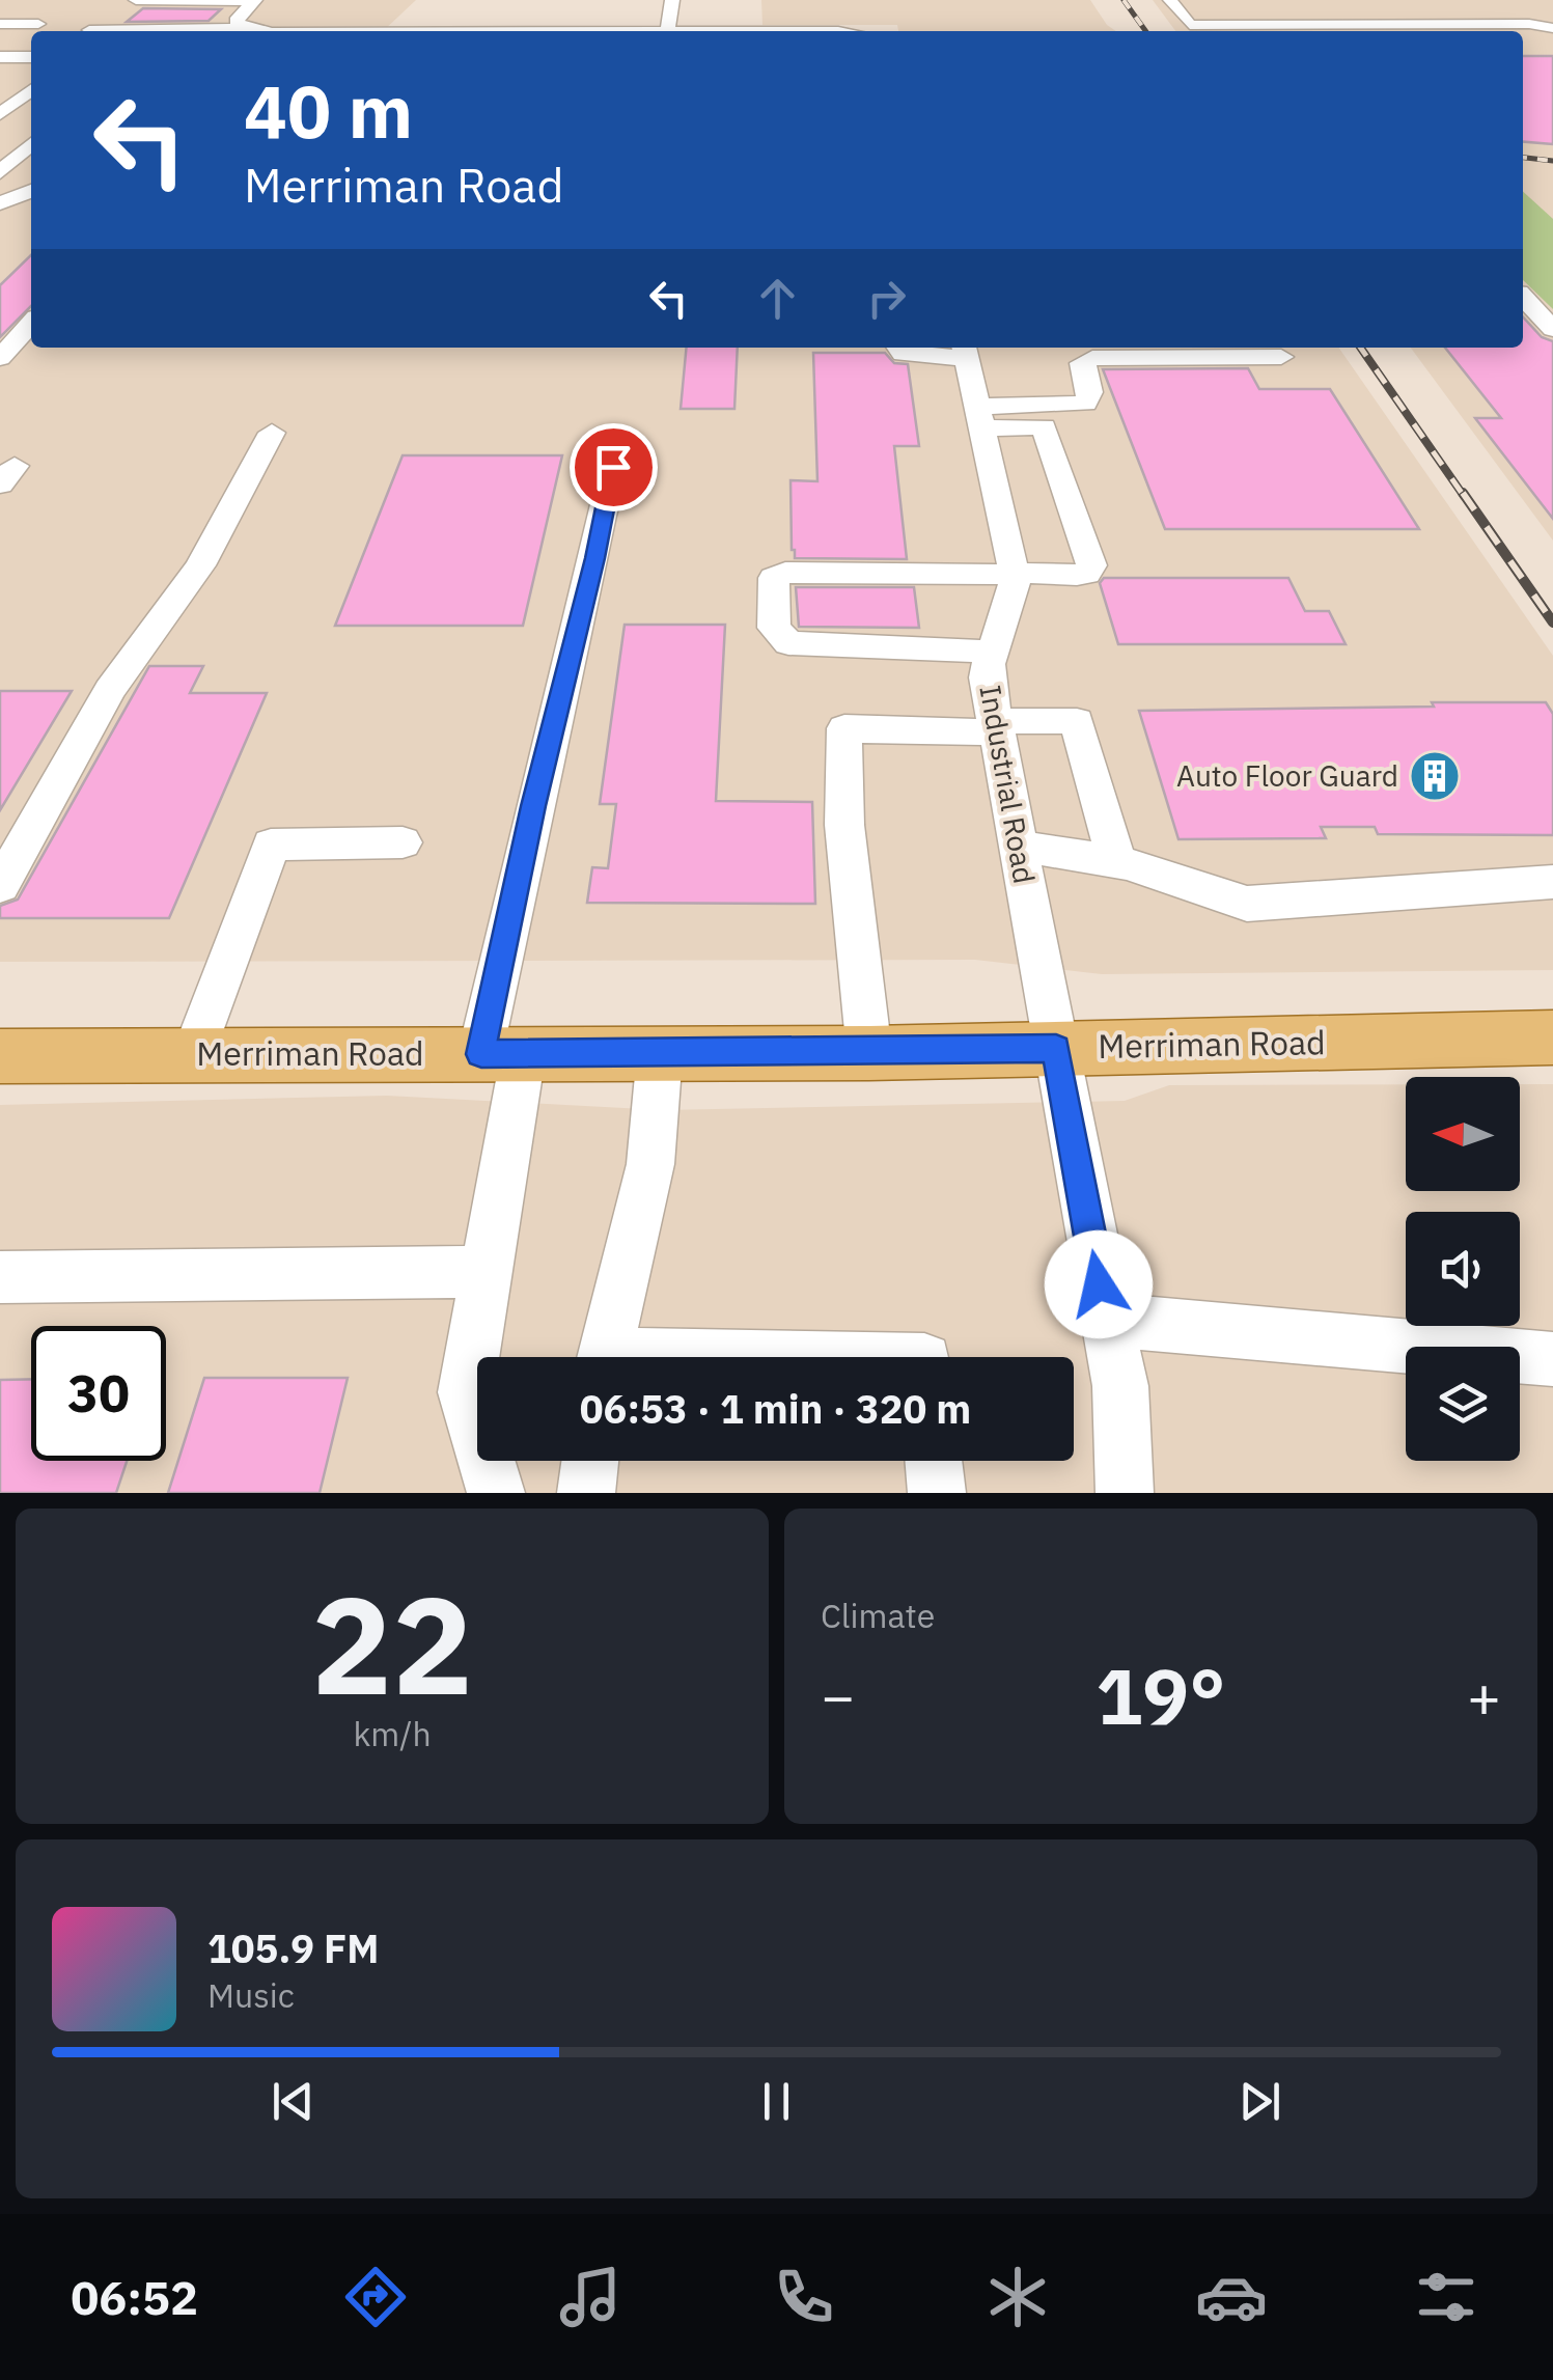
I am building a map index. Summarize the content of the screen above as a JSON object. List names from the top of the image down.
{
  "streets": {
    "main road": ["Merriman Road"],
    "street": ["Industrial Road"]
  },
  "crossings": [
    ["Industrial Road", "Merriman Road"]
  ],
  "places": {
    "building": ["Auto Floor Guard"]
  },
  "north": "left",
  "page": {
    "turn": ["40 m", "Merriman Road"],
    "limit": "30",
    "trip": "06:53 · 1 min · 320 m",
    "tile": [
      ["22", "km/h"],
      "Climate"
    ],
    "heat": ["−", "19°", "+"],
    "song": ["105.9 FM", "Music"],
    "tabs": "06:52"
  }
}
